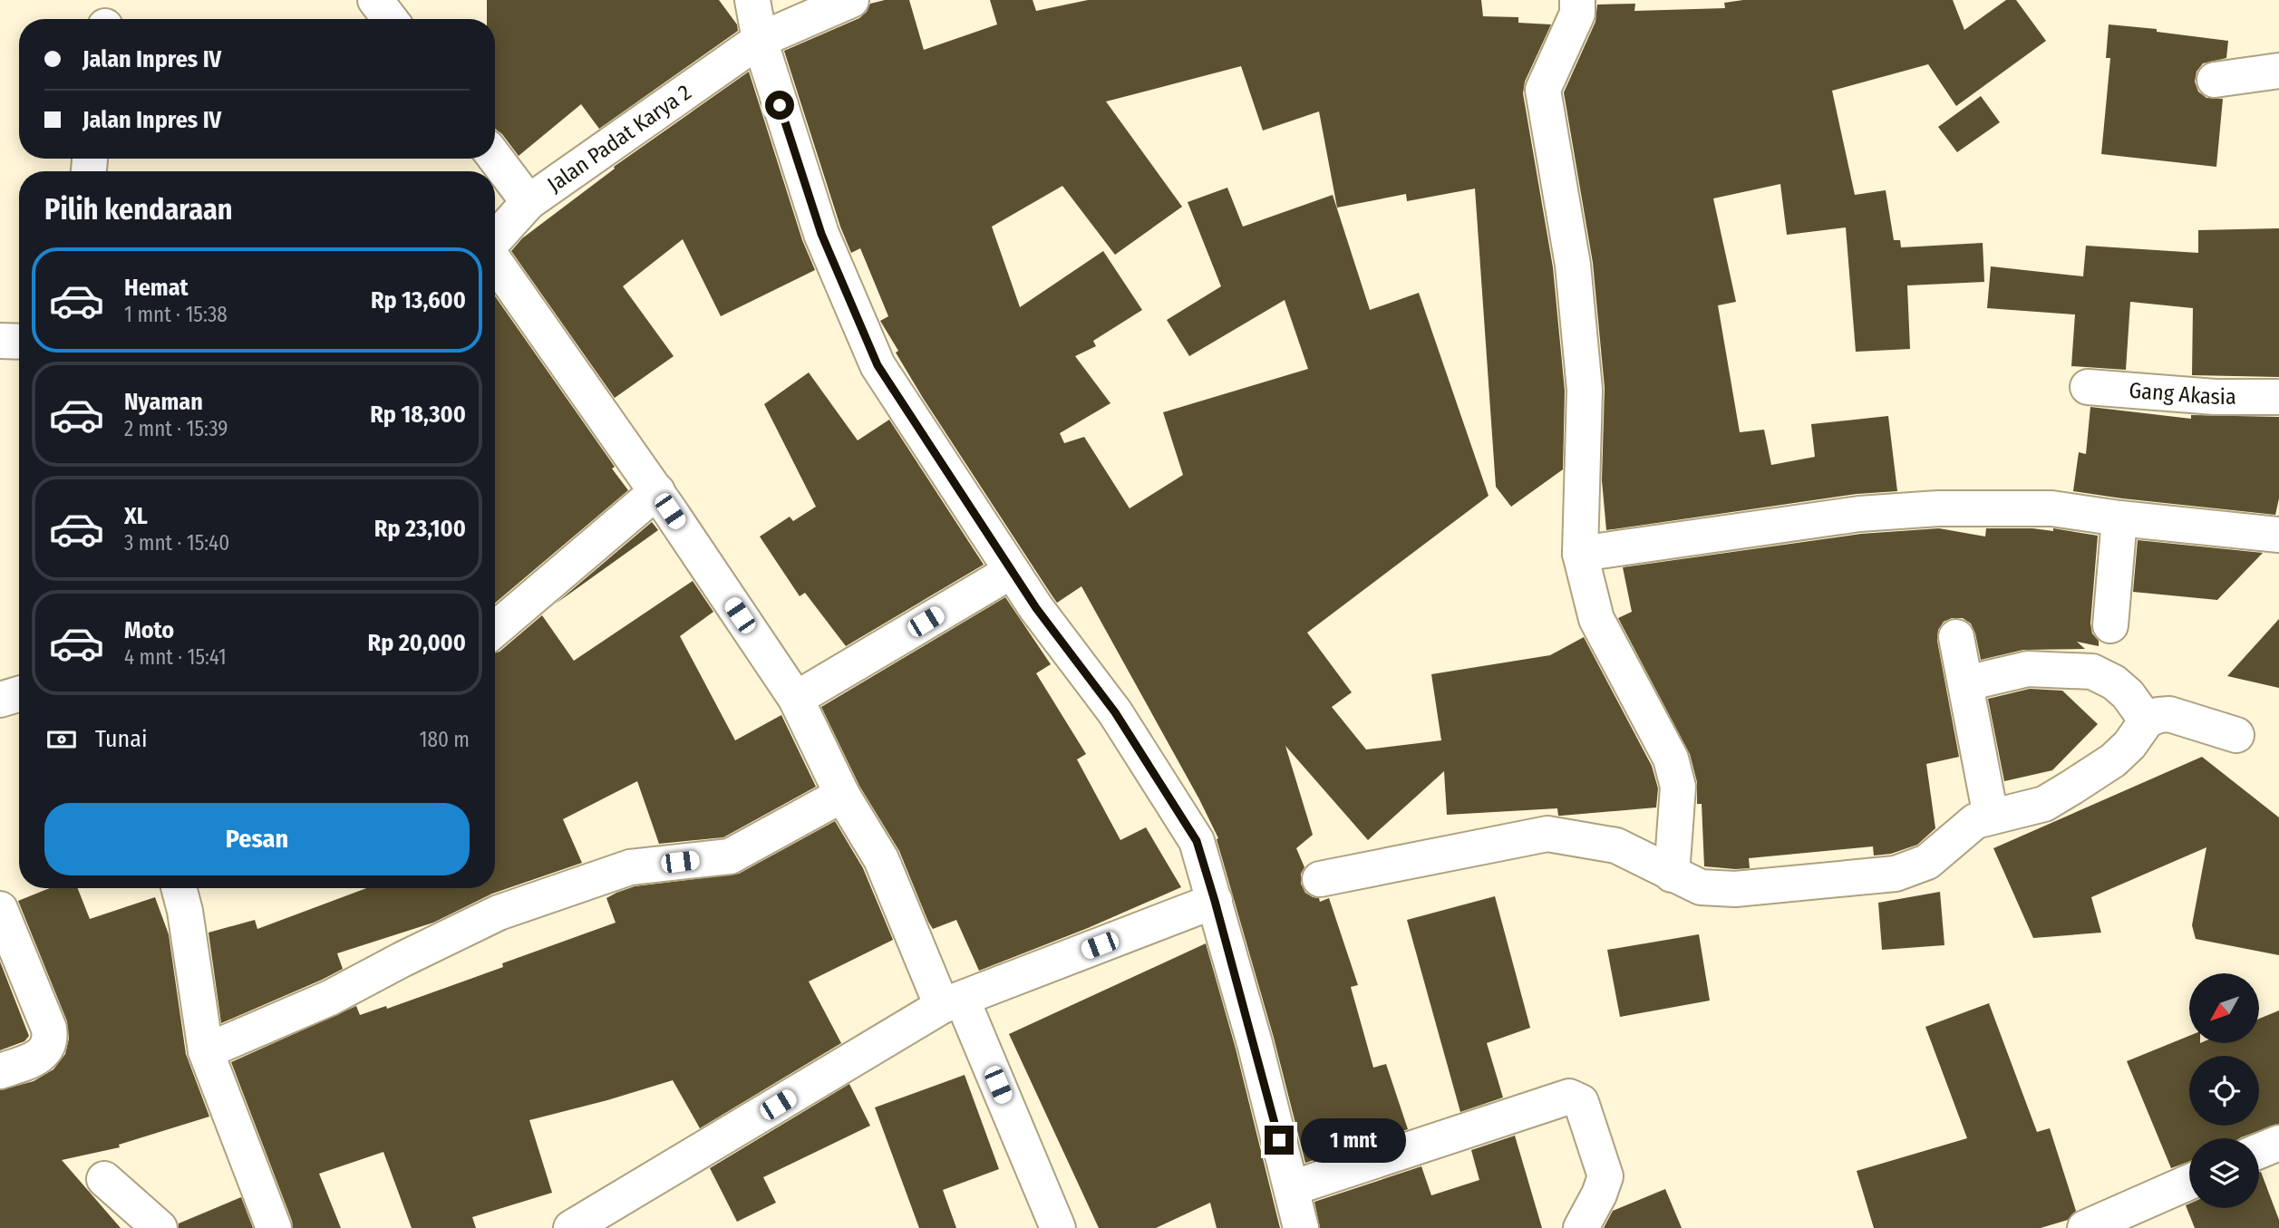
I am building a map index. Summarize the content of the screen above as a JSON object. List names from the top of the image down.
{
  "streets": {
    "street": ["Jalan Padat Karya 2", "Gang Akasia"]
  },
  "north": "bottom left",
  "page": {
    "banner": ["Jalan Inpres IV", "Jalan Inpres IV"],
    "heading": "Pilih kendaraan",
    "list": [
      {
        "name": "Hemat",
        "note": "1 mnt · 15:38",
        "value": "Rp 13,600"
      },
      {
        "name": "Nyaman",
        "note": "2 mnt · 15:39",
        "value": "Rp 18,300"
      },
      {
        "name": "XL",
        "note": "3 mnt · 15:40",
        "value": "Rp 23,100"
      },
      {
        "name": "Moto",
        "note": "4 mnt · 15:41",
        "value": "Rp 20,000"
      }
    ],
    "pay": ["Tunai", "180 m"],
    "buttons": "Pesan",
    "bubble": "1 mnt"
  }
}
